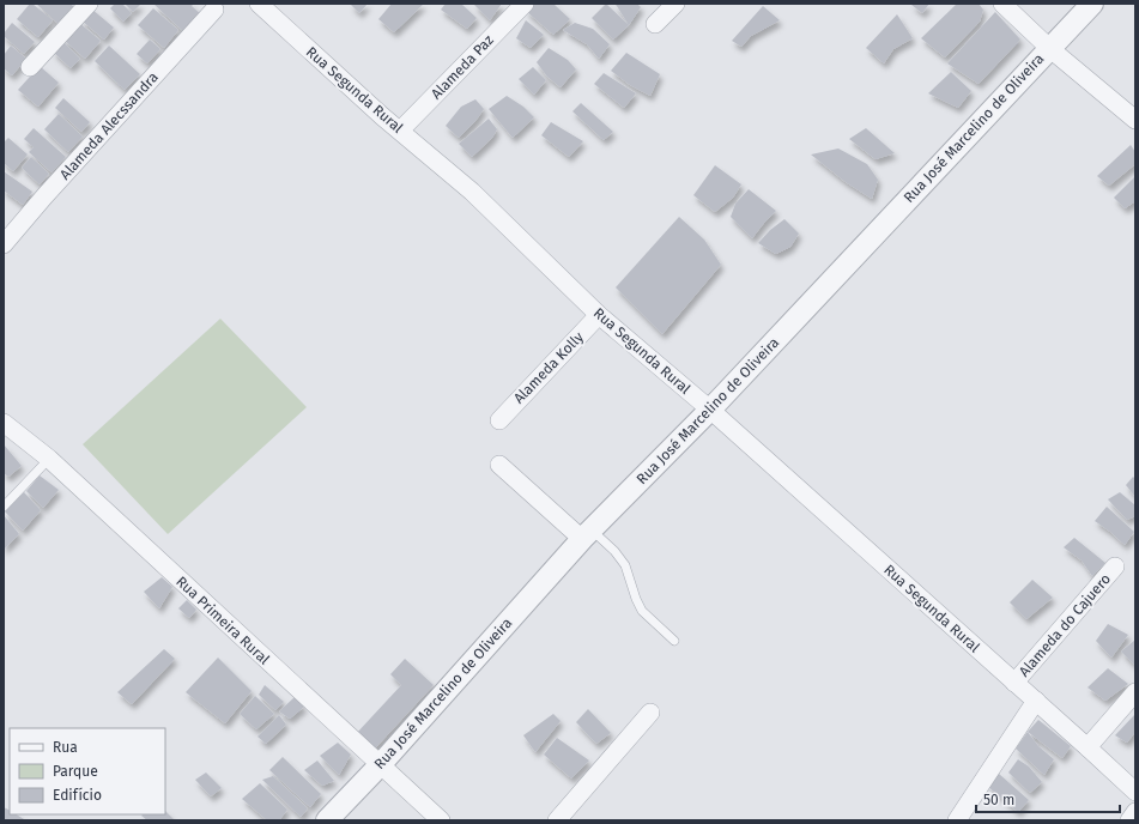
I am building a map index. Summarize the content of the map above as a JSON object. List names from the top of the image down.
{
  "streets": {
    "street": [
      "Alameda Paz",
      "Rua Segunda Rural",
      "Alameda Alecssandra",
      "Rua José Marcelino de Oliveira",
      "Alameda Kolly",
      "Rua Primeira Rural",
      "Alameda do Cajuero"
    ]
  },
  "crossings": [
    ["Alameda Paz", "Rua Segunda Rural"],
    ["Rua Segunda Rural", "Rua José Marcelino de Oliveira"],
    ["Rua Segunda Rural", "Alameda Kolly"],
    ["Rua Segunda Rural", "Alameda do Cajuero"],
    ["Rua José Marcelino de Oliveira", "Rua Primeira Rural"]
  ],
  "legend": ["Rua", "Parque", "Edifício"],
  "scale_bar": "50 m"
}
